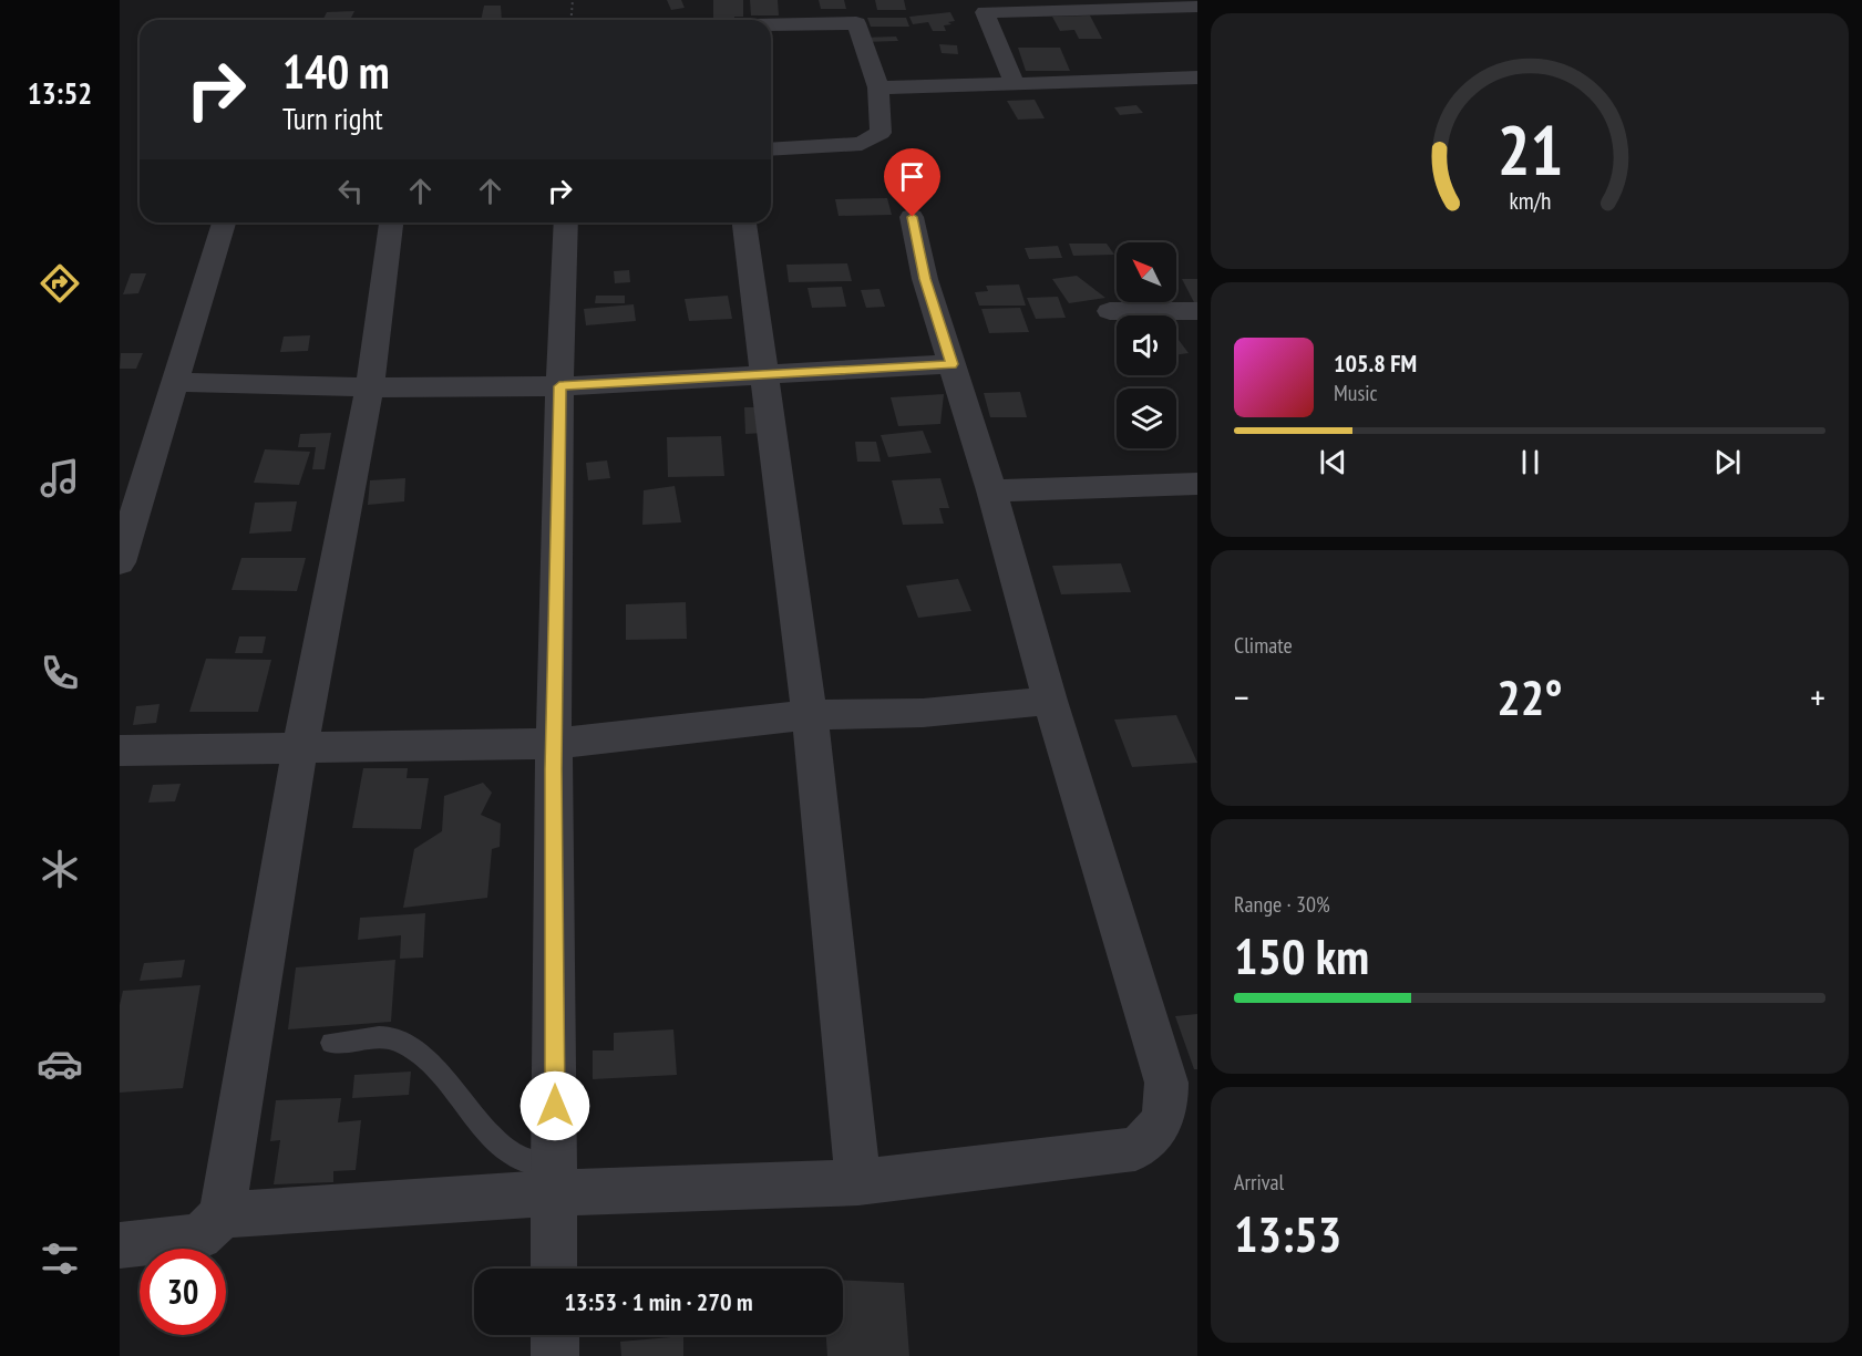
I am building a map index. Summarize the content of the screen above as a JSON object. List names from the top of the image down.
{
  "north": "top left",
  "page": {
    "tabs": "13:52",
    "turn": ["140 m", "Turn right"],
    "song": ["105.8 FM", "Music"],
    "tile": [
      "Climate",
      ["Range · 30%", "150 km"],
      ["Arrival", "13:53"]
    ],
    "heat": ["−", "22°", "+"],
    "limit": "30",
    "trip": "13:53 · 1 min · 270 m",
    "gauge": ["21", "km/h"]
  }
}
